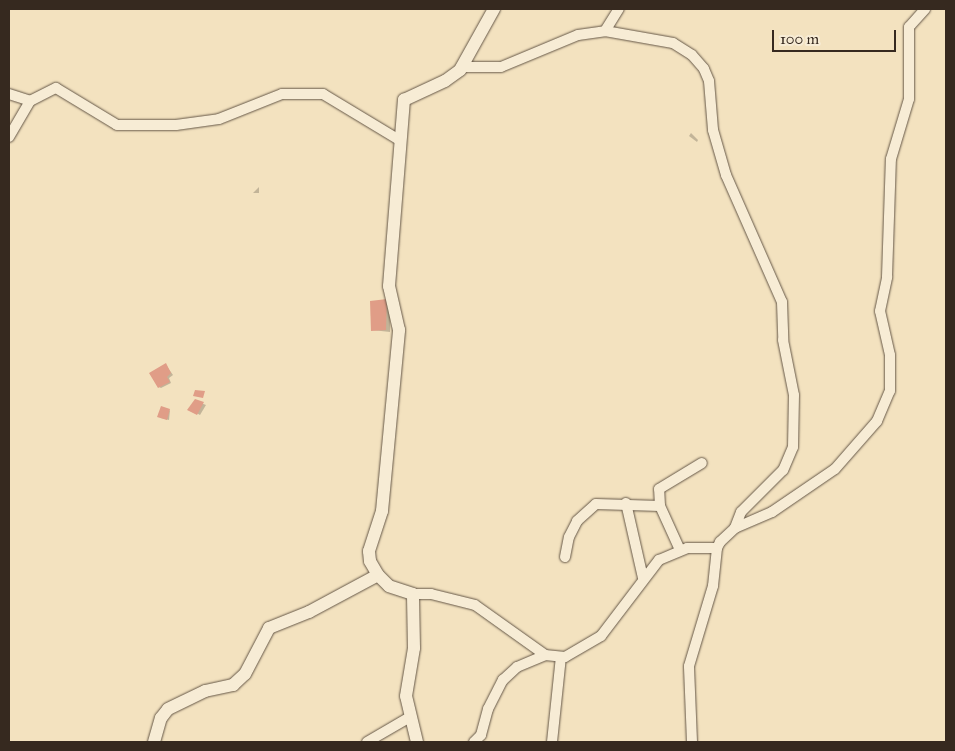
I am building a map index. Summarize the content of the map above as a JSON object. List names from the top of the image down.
{
  "scale_bar": "100 m"
}
